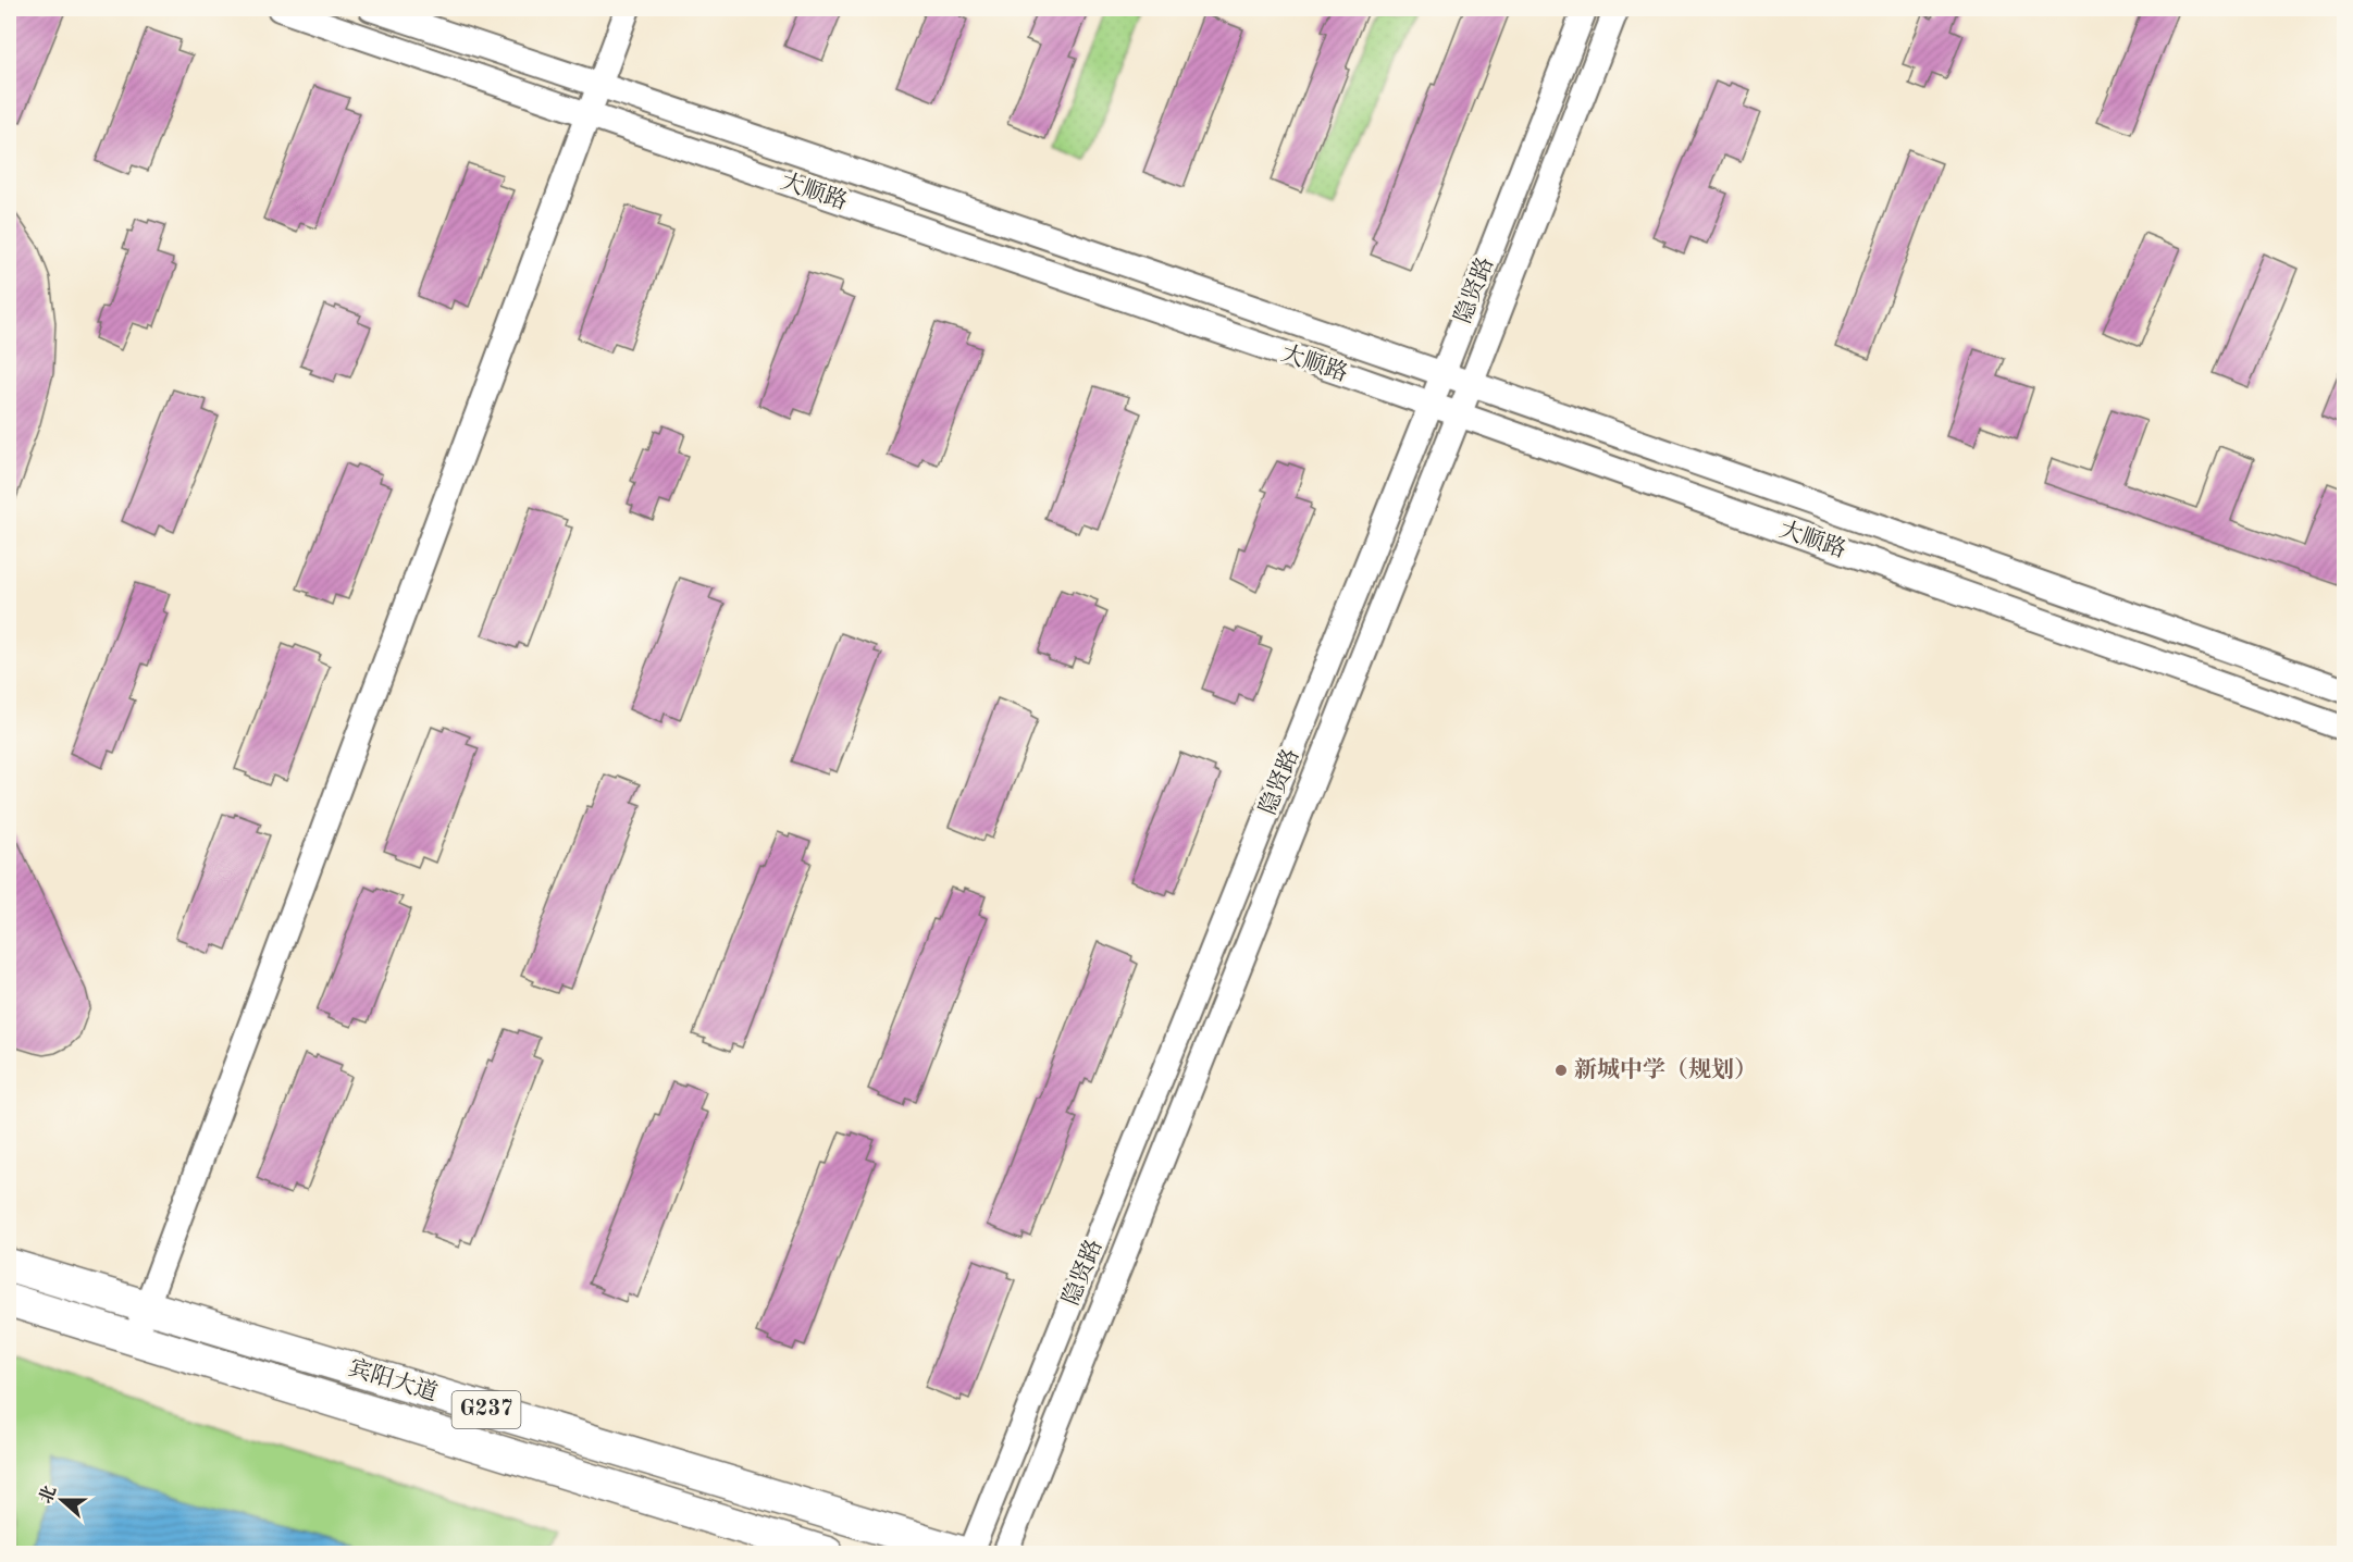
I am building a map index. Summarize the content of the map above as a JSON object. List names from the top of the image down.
{
  "streets": {
    "highway": ["宾阳大道", "G237"],
    "street": ["大顺路", "隐贤路"]
  },
  "crossings": [
    ["大顺路", "隐贤路"]
  ],
  "places": ["新城中学（规划）"],
  "north": "left"
}
